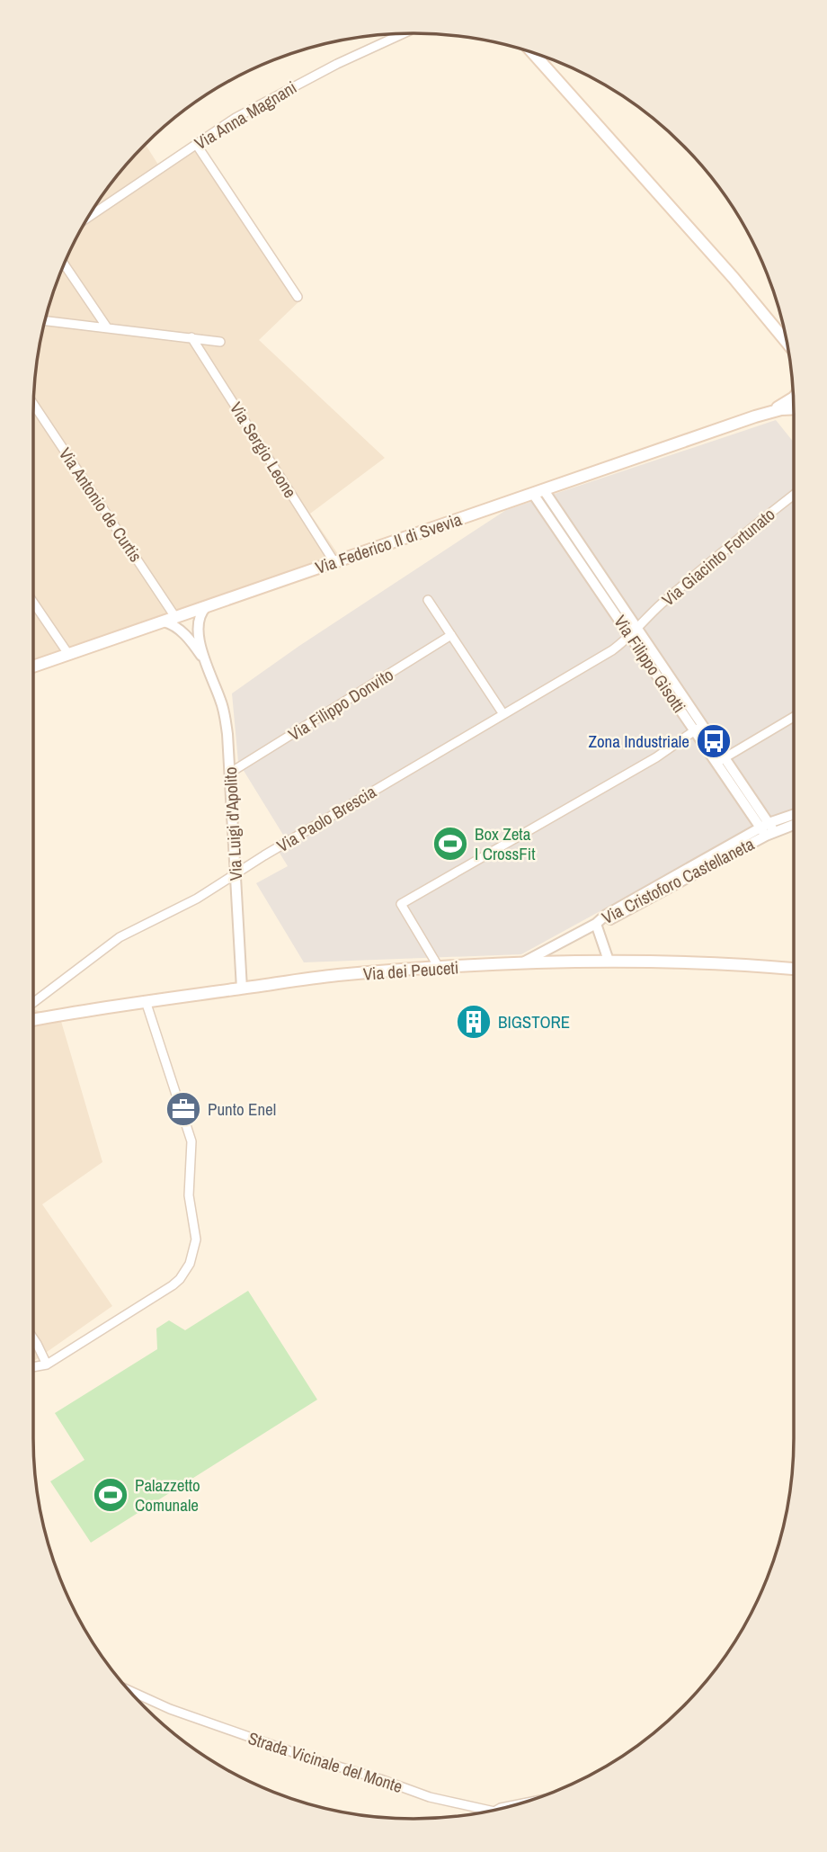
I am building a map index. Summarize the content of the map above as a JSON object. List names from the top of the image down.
{
  "streets": {
    "main road": ["Via Federico II di Svevia", "Via dei Peuceti"],
    "street": [
      "Via Anna Magnani",
      "Via Sergio Leone",
      "Via Antonio de Curtis",
      "Via Giacinto Fortunato",
      "Via Filippo Gisotti",
      "Via Filippo Donvito",
      "Via Paolo Brescia",
      "Via Luigi d'Apolito",
      "Via Cristoforo Castellaneta",
      "Strada Vicinale del Monte"
    ]
  },
  "crossings": [
    ["Via Sergio Leone", "Via Federico II di Svevia"],
    ["Via Antonio de Curtis", "Via Federico II di Svevia"],
    ["Via Federico II di Svevia", "Via Filippo Gisotti"],
    ["Via Federico II di Svevia", "Via Luigi d'Apolito"],
    ["Via Giacinto Fortunato", "Via Filippo Gisotti"],
    ["Via Giacinto Fortunato", "Via Paolo Brescia"],
    ["Via Filippo Gisotti", "Via Paolo Brescia"],
    ["Via Filippo Gisotti", "Via Cristoforo Castellaneta"],
    ["Via Filippo Donvito", "Via Luigi d'Apolito"],
    ["Via Paolo Brescia", "Via Luigi d'Apolito"],
    ["Via Luigi d'Apolito", "Via dei Peuceti"],
    ["Via Cristoforo Castellaneta", "Via dei Peuceti"]
  ],
  "places": {
    "bus stop": ["Zona Industriale"],
    "sports": ["Box Zeta I CrossFit", "Palazzetto Comunale"],
    "building": ["BIGSTORE"],
    "office": ["Punto Enel"]
  }
}
